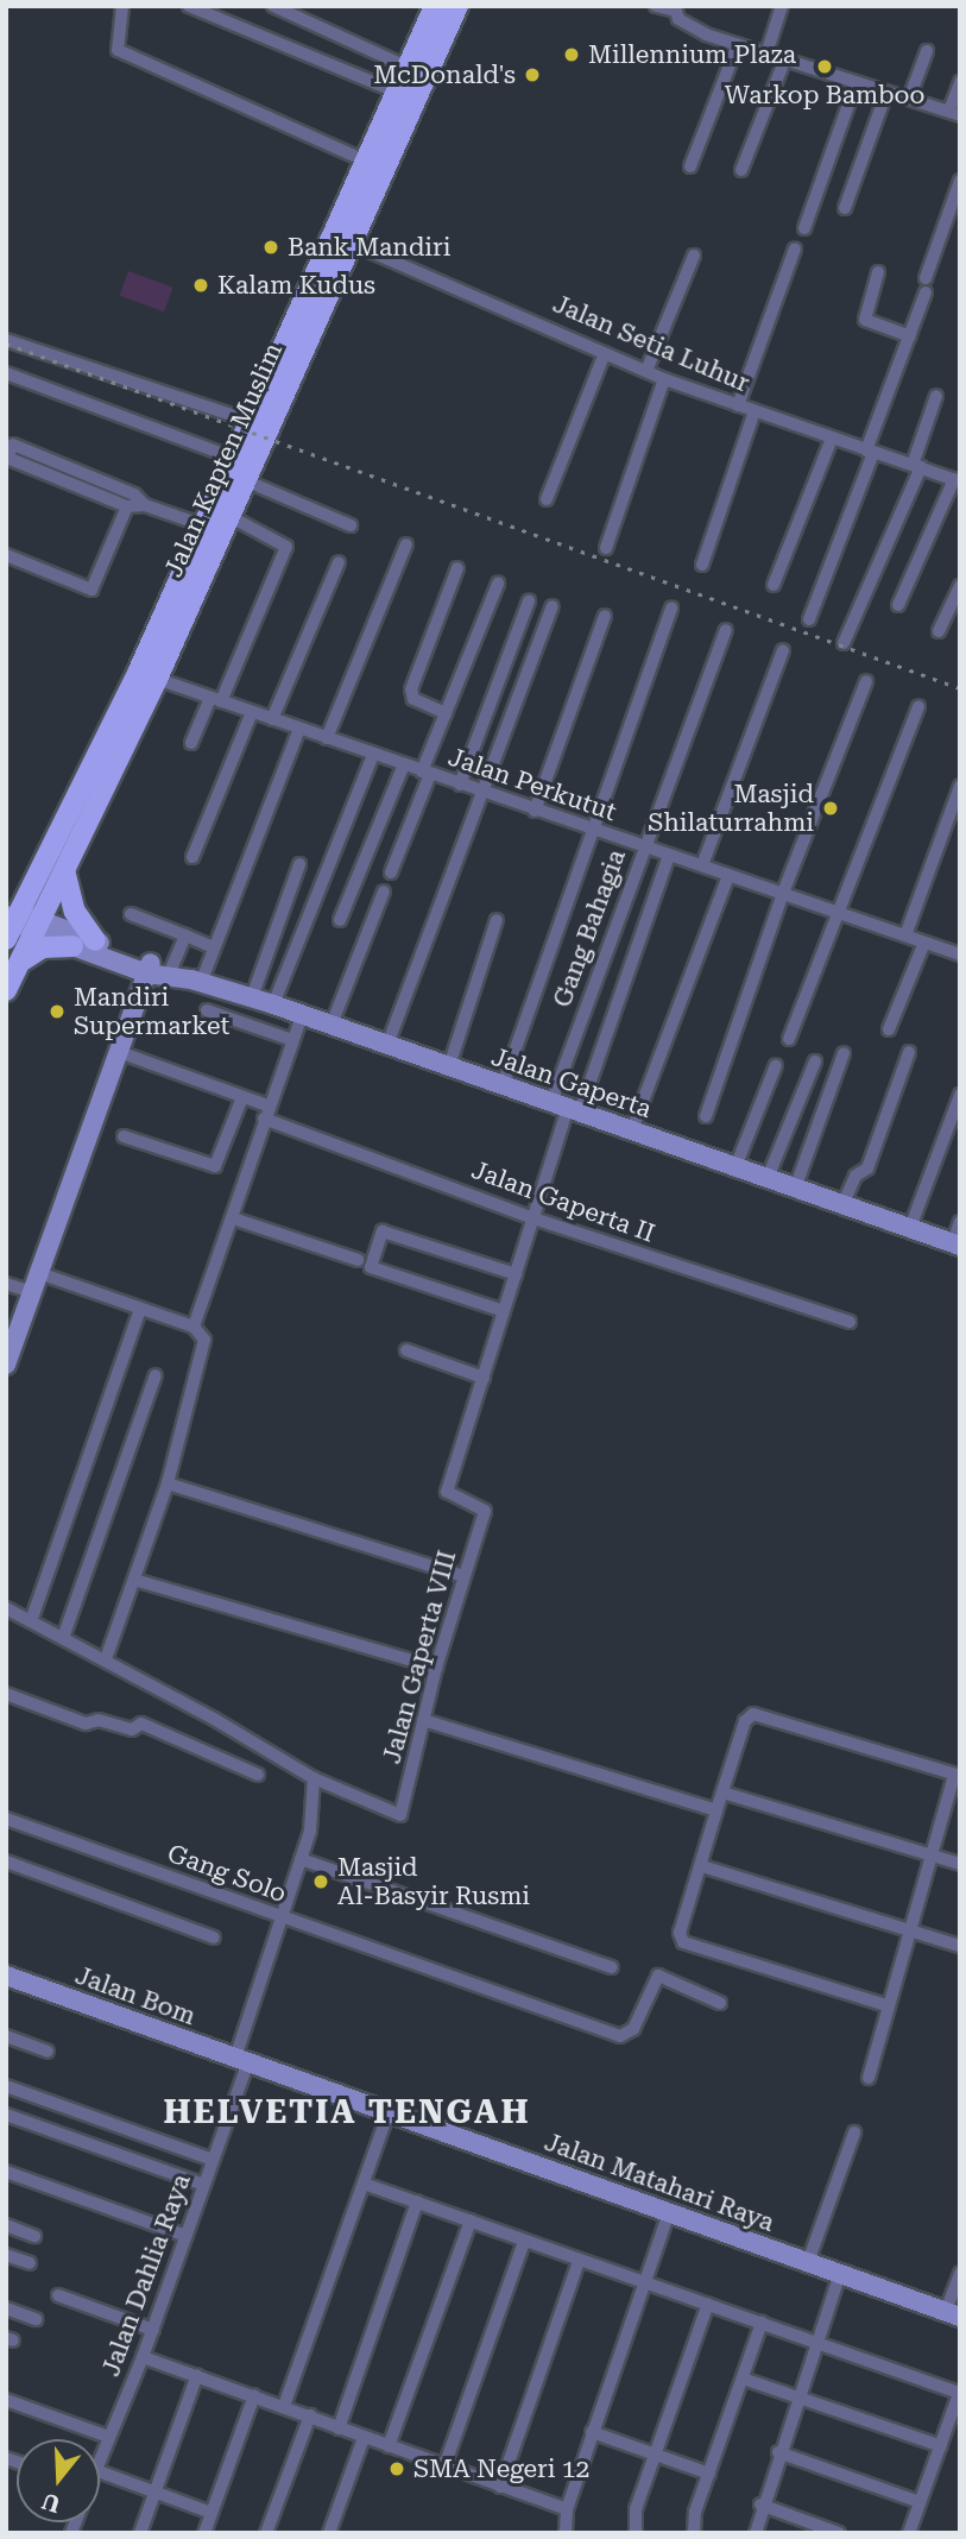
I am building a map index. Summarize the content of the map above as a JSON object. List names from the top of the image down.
{
  "streets": {
    "main road": ["Jalan Kapten Muslim"],
    "street": [
      "Jalan Setia Luhur",
      "Jalan Perkutut",
      "Gang Bahagia",
      "Jalan Gaperta",
      "Jalan Gaperta II",
      "Jalan Gaperta VIII",
      "Gang Solo",
      "Jalan Bom",
      "Jalan Matahari Raya",
      "Jalan Dahlia Raya"
    ]
  },
  "crossings": [
    ["Jalan Setia Luhur", "Jalan Kapten Muslim"],
    ["Jalan Kapten Muslim", "Jalan Perkutut"],
    ["Jalan Kapten Muslim", "Jalan Gaperta"],
    ["Jalan Perkutut", "Gang Bahagia"],
    ["Gang Bahagia", "Jalan Gaperta"],
    ["Gang Bahagia", "Jalan Gaperta VIII"],
    ["Jalan Gaperta", "Jalan Gaperta VIII"],
    ["Jalan Gaperta II", "Jalan Gaperta VIII"],
    ["Jalan Gaperta VIII", "Jalan Dahlia Raya"],
    ["Gang Solo", "Jalan Dahlia Raya"],
    ["Jalan Bom", "Jalan Matahari Raya"],
    ["Jalan Bom", "Jalan Dahlia Raya"],
    ["Jalan Matahari Raya", "Jalan Dahlia Raya"]
  ],
  "districts": ["HELVETIA TENGAH"],
  "places": [
    "Millennium Plaza",
    "Warkop Bamboo",
    "McDonald's",
    "Bank Mandiri",
    "Kalam Kudus",
    "Masjid Shilaturrahmi",
    "Mandiri Supermarket",
    "Masjid Al-Basyir Rusmi",
    "SMA Negeri 12"
  ],
  "north": "bottom"
}
